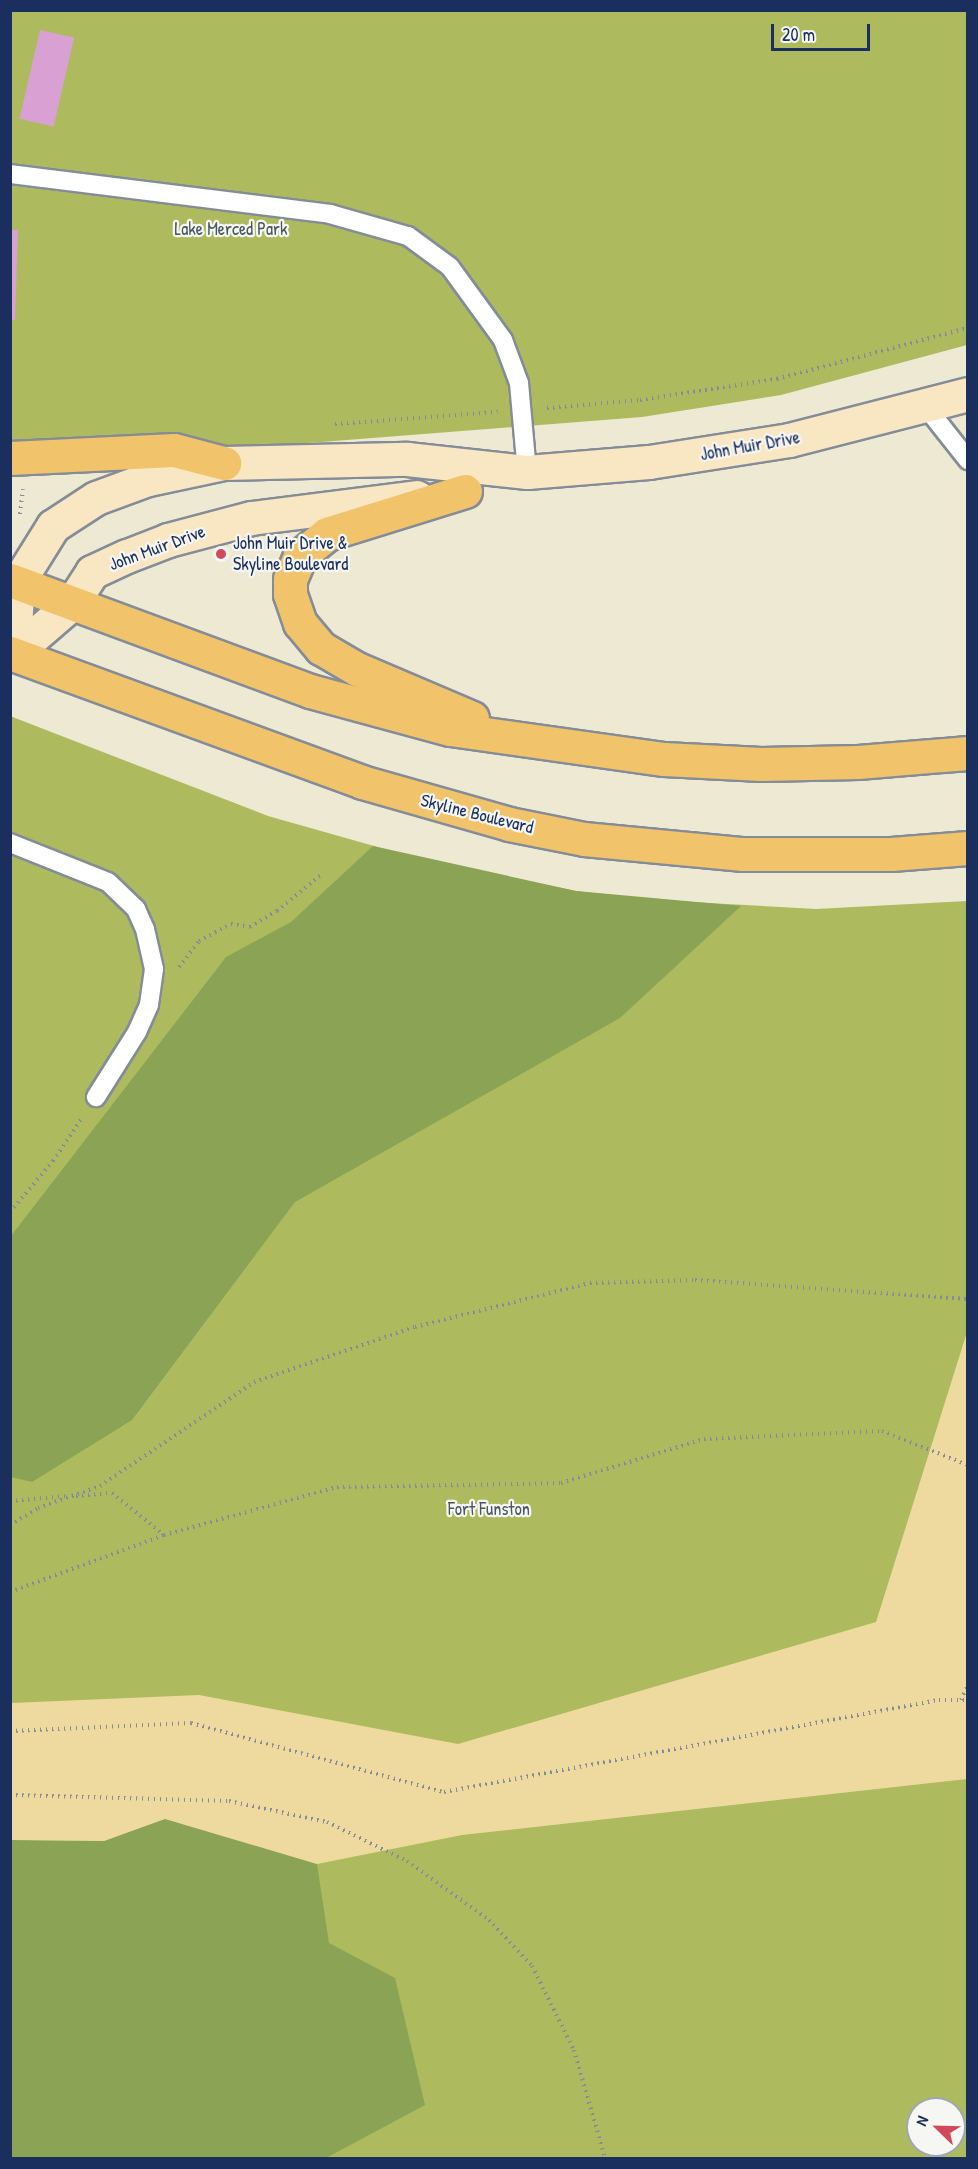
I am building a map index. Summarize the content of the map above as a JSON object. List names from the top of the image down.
{
  "streets": {
    "main road": ["Skyline Boulevard"],
    "street": ["John Muir Drive"]
  },
  "crossings": [
    ["John Muir Drive", "Skyline Boulevard"]
  ],
  "parks": ["Lake Merced Park", "Fort Funston"],
  "places": ["John Muir Drive & Skyline Boulevard"],
  "scale_bar": "20 m",
  "north": "top left"
}
